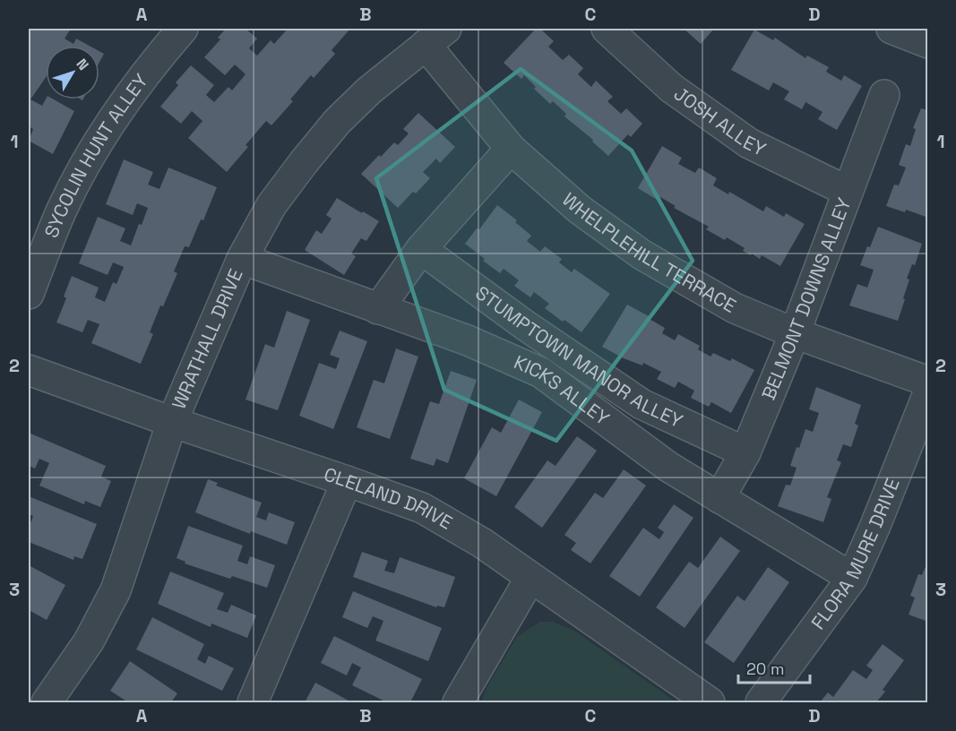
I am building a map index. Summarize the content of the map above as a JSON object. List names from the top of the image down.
{
  "streets": {
    "street": [
      "JOSH ALLEY",
      "SYCOLIN HUNT ALLEY",
      "WHELPLEHILL TERRACE",
      "BELMONT DOWNS ALLEY",
      "WRATHALL DRIVE",
      "STUMPTOWN MANOR ALLEY",
      "KICKS ALLEY",
      "CLELAND DRIVE",
      "FLORA MURE DRIVE"
    ]
  },
  "crossings": [
    ["JOSH ALLEY", "BELMONT DOWNS ALLEY"],
    ["WHELPLEHILL TERRACE", "BELMONT DOWNS ALLEY"],
    ["WHELPLEHILL TERRACE", "WRATHALL DRIVE"],
    ["BELMONT DOWNS ALLEY", "STUMPTOWN MANOR ALLEY"],
    ["BELMONT DOWNS ALLEY", "KICKS ALLEY"],
    ["WRATHALL DRIVE", "KICKS ALLEY"],
    ["WRATHALL DRIVE", "CLELAND DRIVE"],
    ["KICKS ALLEY", "FLORA MURE DRIVE"]
  ],
  "scale_bar": "20 m",
  "north": "top right",
  "grid": {
    "columns": [
      "A",
      "B",
      "C",
      "D"
    ],
    "rows": ["1", "2", "3"]
  }
}
